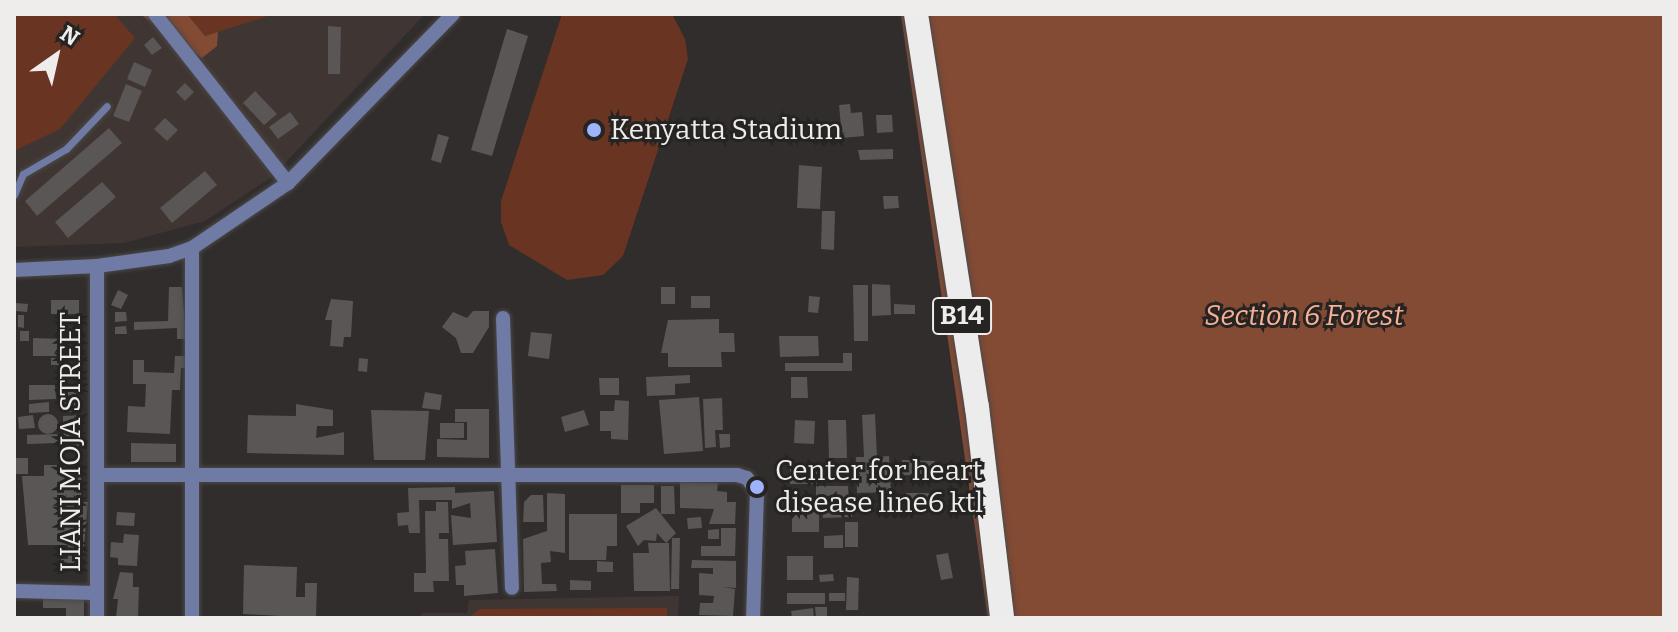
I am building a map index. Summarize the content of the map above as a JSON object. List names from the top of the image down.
{
  "streets": {
    "highway": ["B14"],
    "street": ["LIANI MOJA STREET"]
  },
  "parks": ["Section 6 Forest"],
  "places": ["Kenyatta Stadium", "Center for heart disease line6 ktl"],
  "north": "top right"
}
